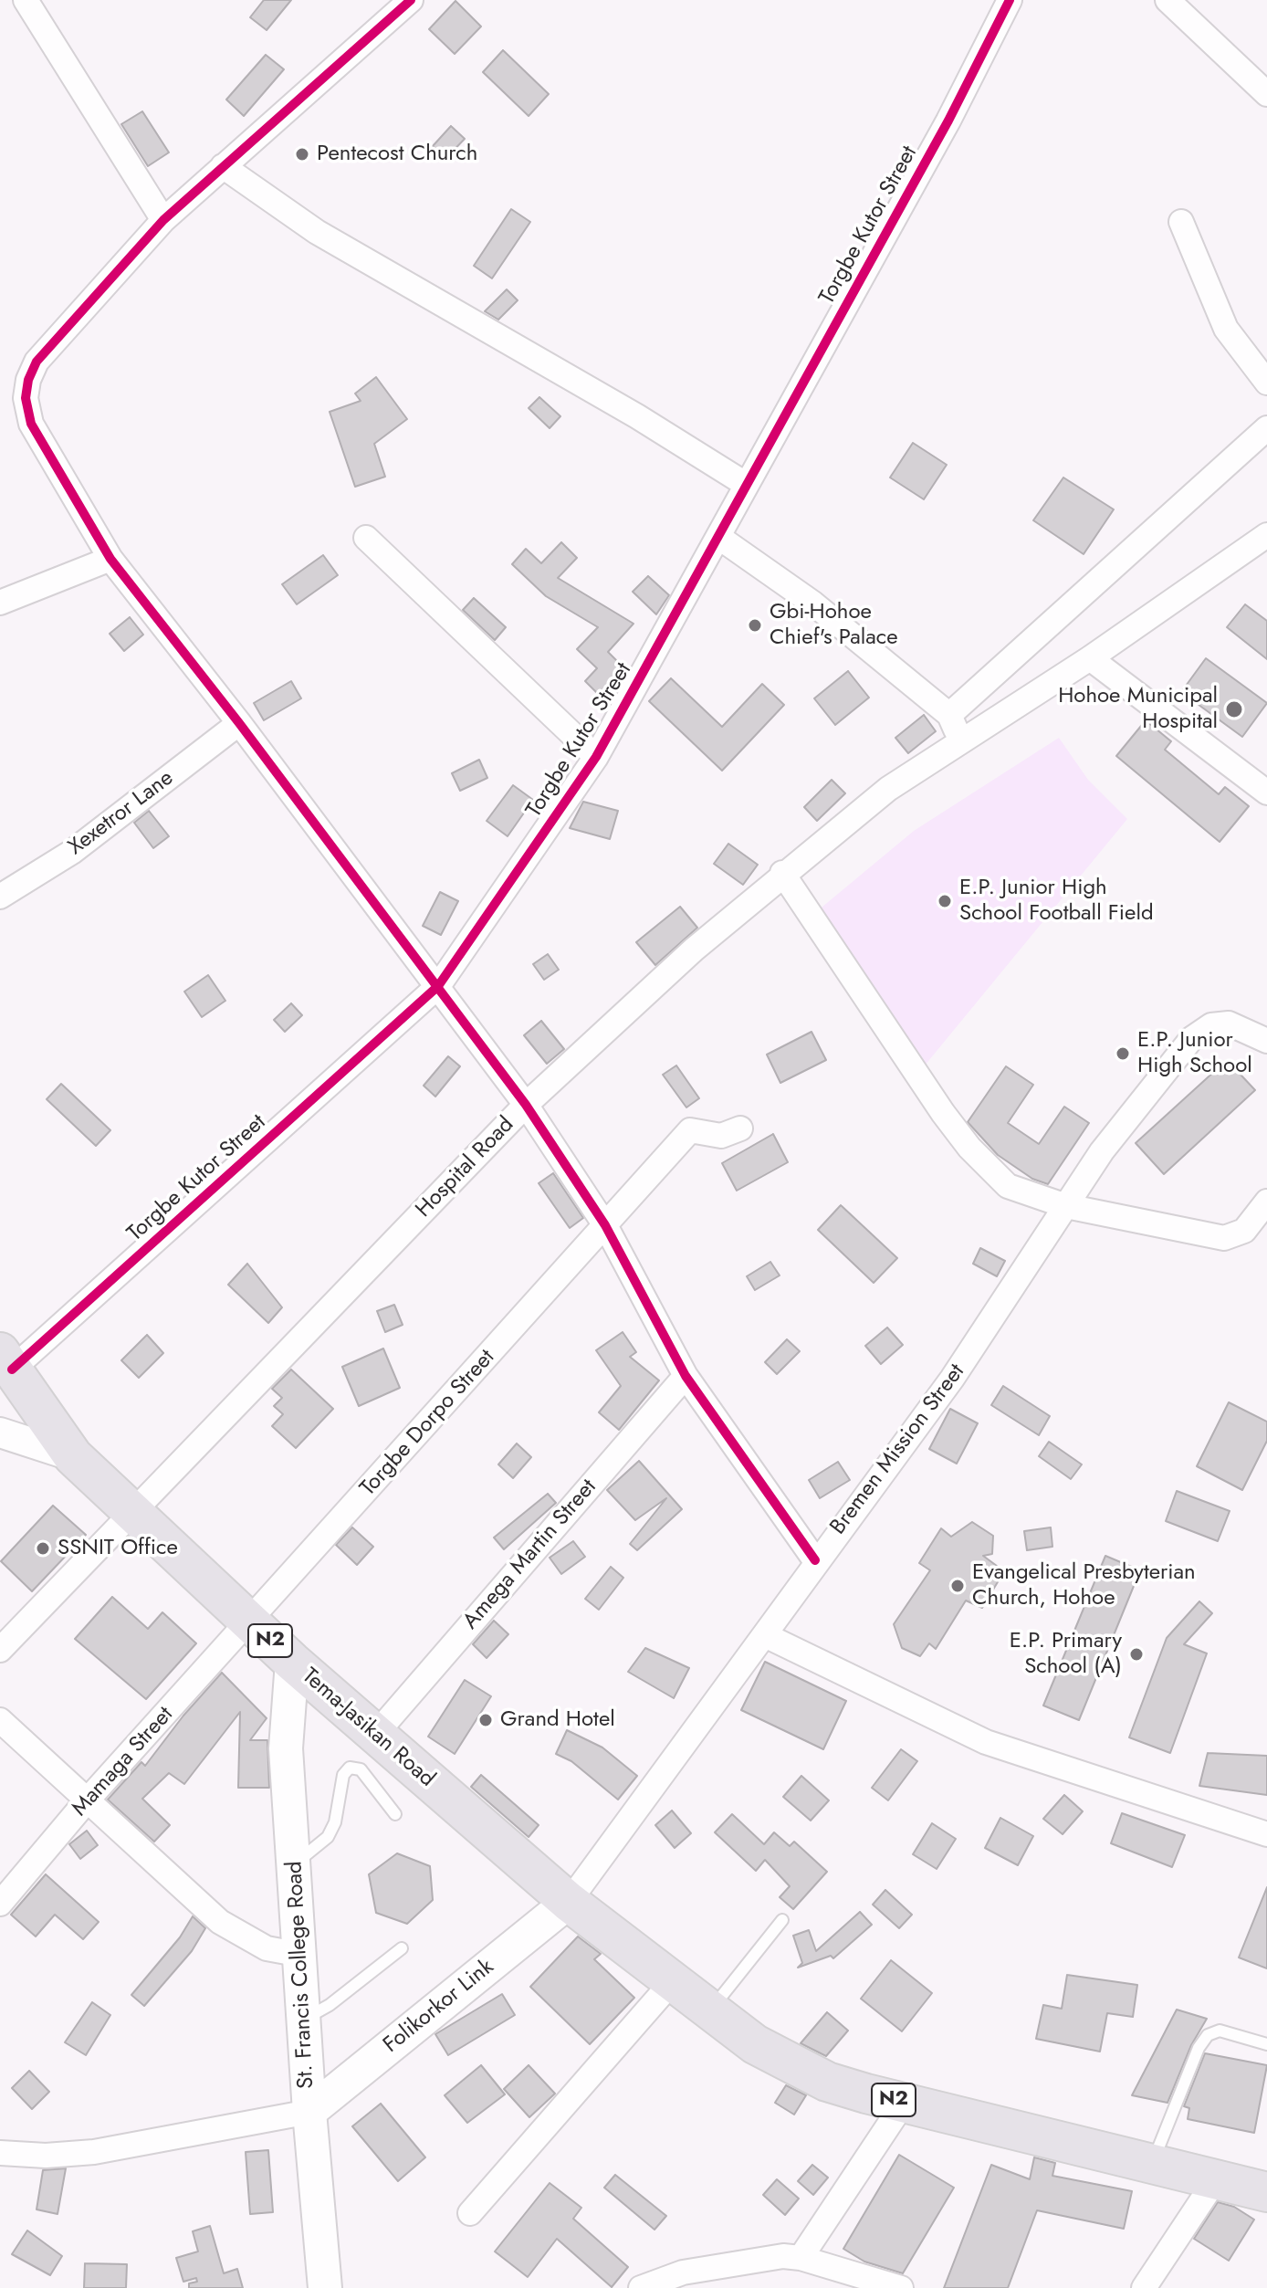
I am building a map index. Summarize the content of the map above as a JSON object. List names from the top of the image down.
{
  "streets": {
    "highway": ["N2", "Tema-Jasikan Road"],
    "main road": ["St. Francis College Road", "Folikorkor Link"],
    "street": [
      "Torgbe Kutor Street",
      "Xexetror Lane",
      "Hospital Road",
      "Torgbe Dorpo Street",
      "Bremen Mission Street",
      "Amega Martin Street",
      "Mamaga Street"
    ]
  },
  "crossings": [
    ["Torgbe Kutor Street", "Tema-Jasikan Road"],
    ["Hospital Road", "Tema-Jasikan Road"],
    ["Torgbe Dorpo Street", "Tema-Jasikan Road"],
    ["Torgbe Dorpo Street", "Mamaga Street"],
    ["Bremen Mission Street", "N2"],
    ["Bremen Mission Street", "Tema-Jasikan Road"],
    ["Bremen Mission Street", "Folikorkor Link"],
    ["Amega Martin Street", "Tema-Jasikan Road"],
    ["N2", "Tema-Jasikan Road"],
    ["N2", "Folikorkor Link"],
    ["Tema-Jasikan Road", "Mamaga Street"],
    ["Tema-Jasikan Road", "St. Francis College Road"],
    ["Tema-Jasikan Road", "Folikorkor Link"],
    ["St. Francis College Road", "Folikorkor Link"]
  ],
  "places": [
    "Pentecost Church",
    "Gbi-Hohoe Chief's Palace",
    "Hohoe Municipal Hospital",
    "E.P. Junior High School Football Field",
    "E.P. Junior High School",
    "SSNIT Office",
    "Evangelical Presbyterian Church, Hohoe",
    "E.P. Primary School (A)",
    "Grand Hotel"
  ]
}
